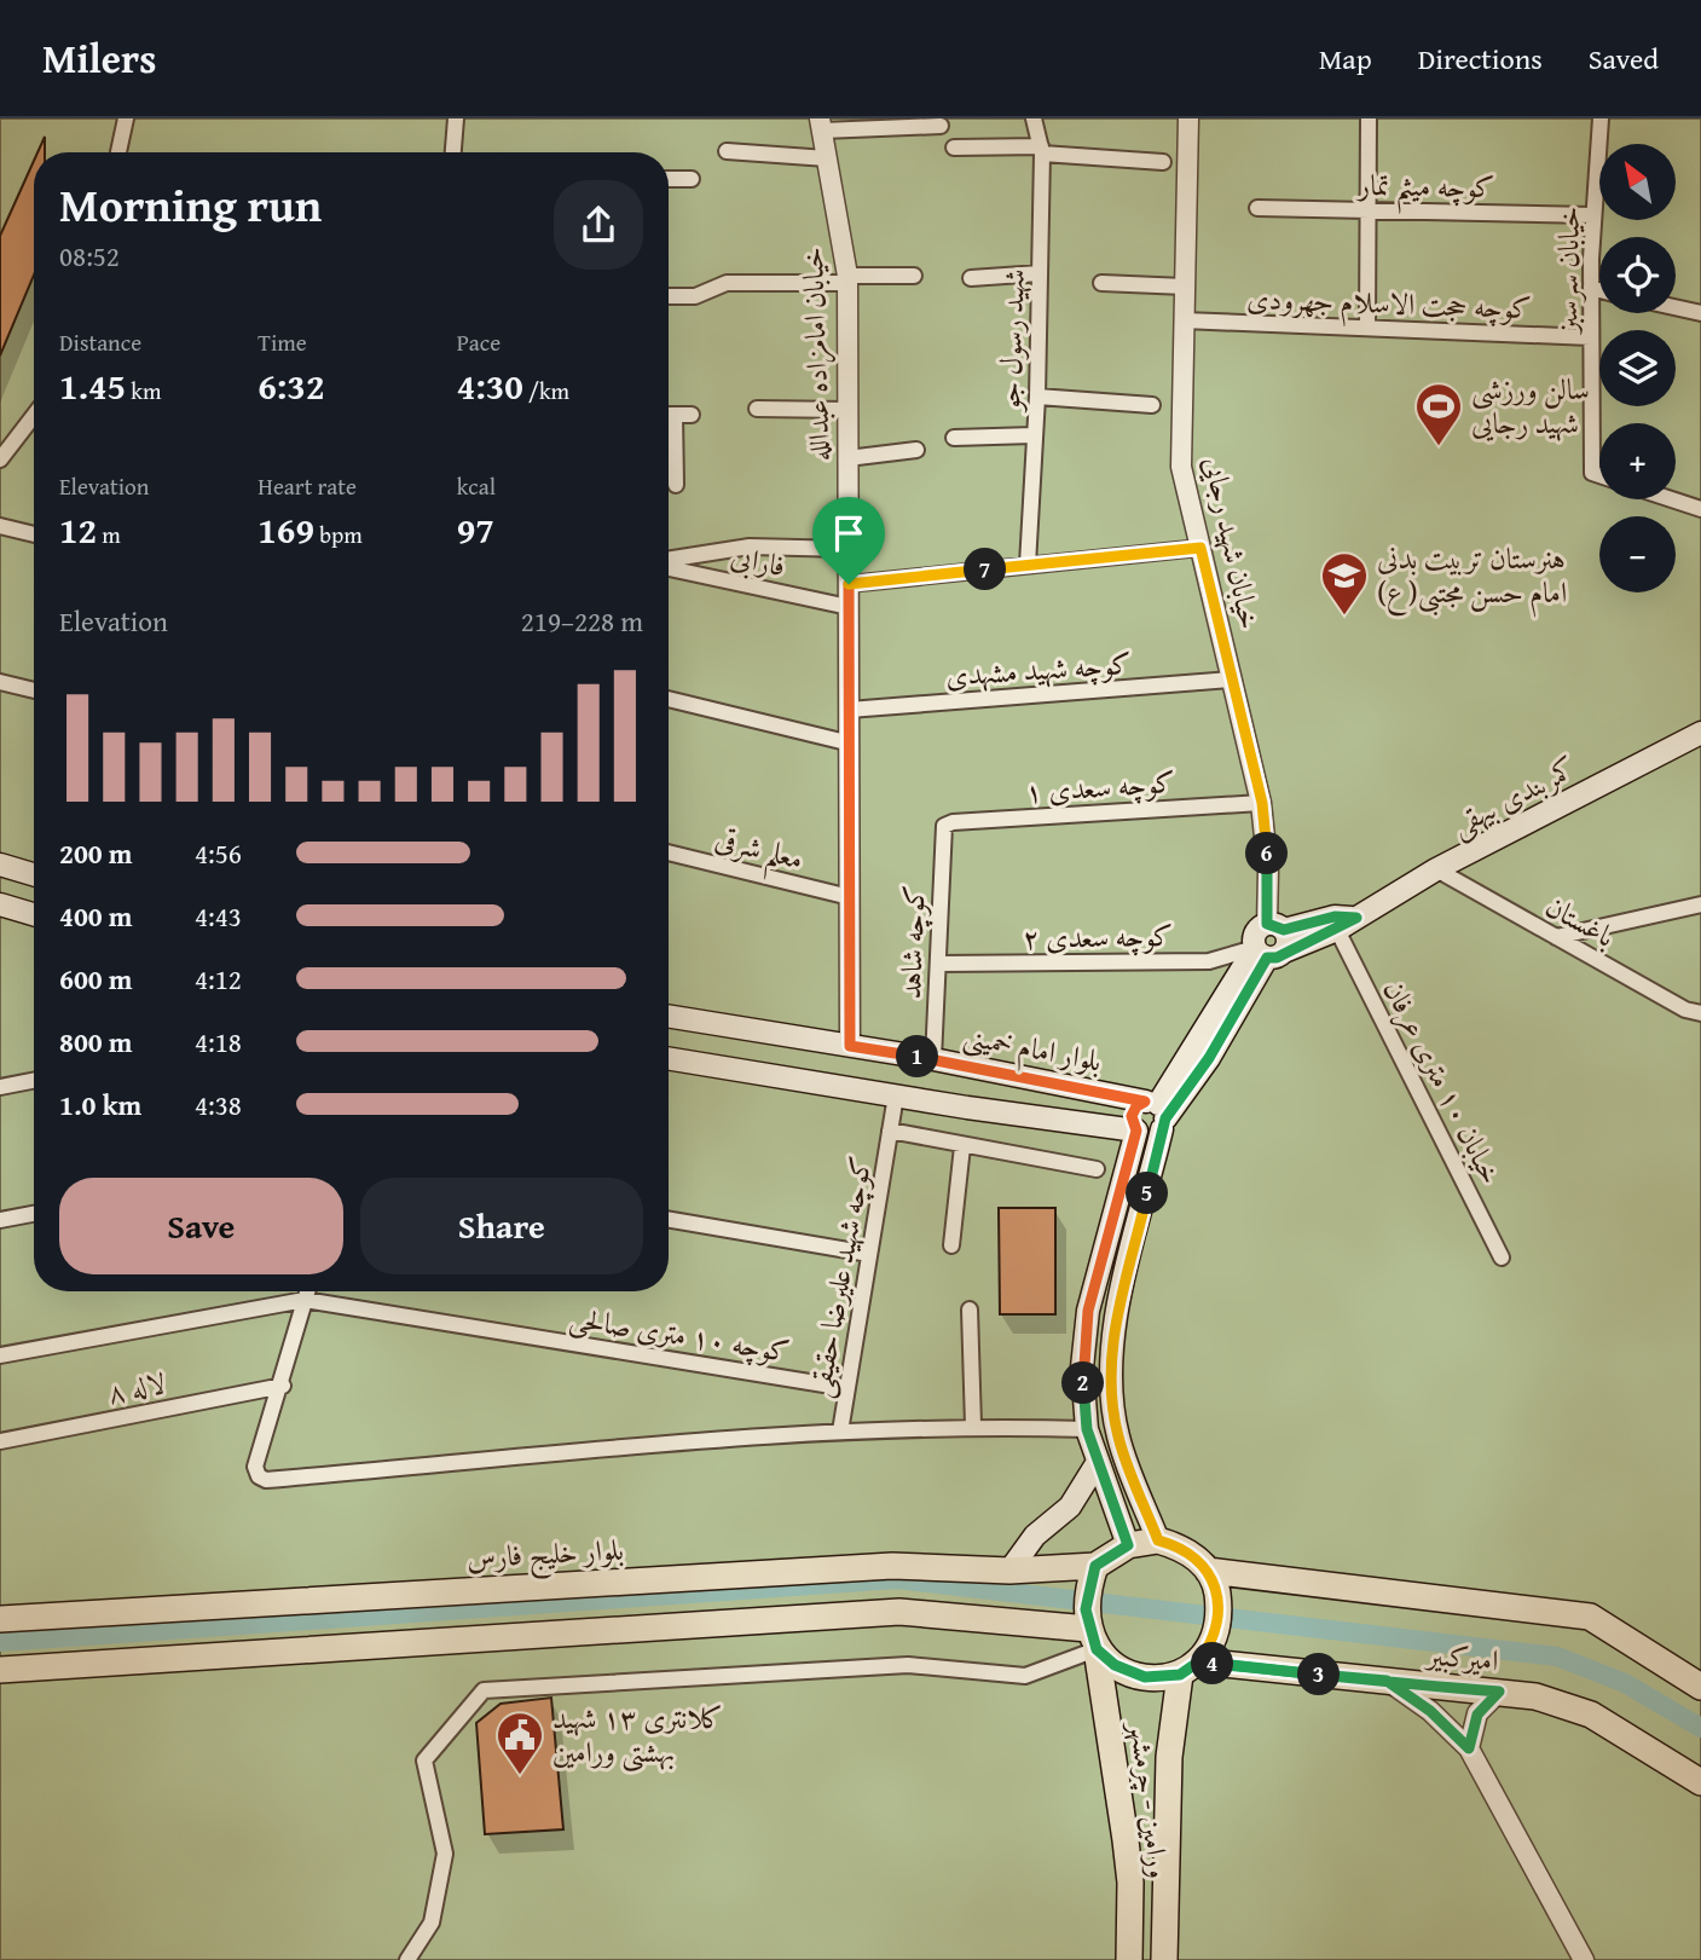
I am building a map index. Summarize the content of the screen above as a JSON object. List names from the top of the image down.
{
  "streets": {
    "main road": [
      "کمربندی بیهقی",
      "بلوار امام خمینی",
      "بلوار خلیج فارس",
      "امیرکبیر",
      "ورامین - چرمشهر"
    ],
    "street": [
      "کوچه میثم تمار",
      "خیابان سرسبز",
      "کوچه حجت الاسلام جهرودی",
      "شهید رسول جو",
      "خیابان امامزاده عبدالله",
      "خیابان شهید رجایی",
      "فارابی",
      "کوچه شهید مشهدی",
      "کوچه سعدی ۱",
      "معلم شرقی",
      "باغستان",
      "کوچه سعدی ۲",
      "کوچه شاهد",
      "خیابان ۱۰ متری عرفان",
      "کوچه شهید علیرضا حقیقی",
      "کوچه ۱۰ متری صالحی",
      "لاله ۸"
    ]
  },
  "crossings": [
    ["کوچه میثم تمار", "خیابان سرسبز"],
    ["خیابان سرسبز", "کوچه حجت الاسلام جهرودی"],
    ["کوچه حجت الاسلام جهرودی", "خیابان شهید رجایی"],
    ["خیابان امامزاده عبدالله", "فارابی"],
    ["خیابان امامزاده عبدالله", "کوچه شهید مشهدی"],
    ["خیابان امامزاده عبدالله", "معلم شرقی"],
    ["خیابان امامزاده عبدالله", "بلوار امام خمینی"],
    ["خیابان شهید رجایی", "کوچه شهید مشهدی"],
    ["خیابان شهید رجایی", "کوچه سعدی ۱"],
    ["خیابان شهید رجایی", "کمربندی بیهقی"],
    ["کوچه سعدی ۱", "کوچه شاهد"],
    ["کمربندی بیهقی", "باغستان"],
    ["کمربندی بیهقی", "کوچه سعدی ۲"],
    ["کمربندی بیهقی", "خیابان ۱۰ متری عرفان"],
    ["کوچه سعدی ۲", "کوچه شاهد"],
    ["کوچه شاهد", "بلوار امام خمینی"],
    ["کوچه شهید علیرضا حقیقی", "کوچه ۱۰ متری صالحی"],
    ["بلوار خلیج فارس", "امیرکبیر"],
    ["بلوار خلیج فارس", "ورامین - چرمشهر"],
    ["امیرکبیر", "ورامین - چرمشهر"]
  ],
  "places": {
    "sports": ["سالن ورزشی شهید رجایی"],
    "school or university": ["هنرستان تربیت بدنی امام حسن مجتبی( ع)"],
    "public building": ["کلانتری ۱۳ شهید بهشتی ورامین"]
  },
  "north": "top left",
  "page": {
    "header": "Milers",
    "nav": ["Map", "Directions", "Saved"],
    "map_buttons": ["+", "−"],
    "heading": ["Morning run", "08:52"],
    "stats": [
      ["Distance", "1.45 km"],
      ["Time", "6:32"],
      ["Pace", "4:30 /km"],
      ["Elevation", "12 m"],
      ["Heart rate", "169 bpm"],
      ["kcal", "97"]
    ],
    "pins": [
      "7",
      "6",
      "1",
      "5",
      "2",
      "4",
      "3"
    ],
    "chart": ["Elevation", "219–228 m"],
    "list": [
      {
        "name": "200 m",
        "note": "4:56"
      },
      {
        "name": "400 m",
        "note": "4:43"
      },
      {
        "name": "600 m",
        "note": "4:12"
      },
      {
        "name": "800 m",
        "note": "4:18"
      },
      {
        "name": "1.0 km",
        "note": "4:38"
      }
    ],
    "buttons": ["Save", "Share"]
  }
}
